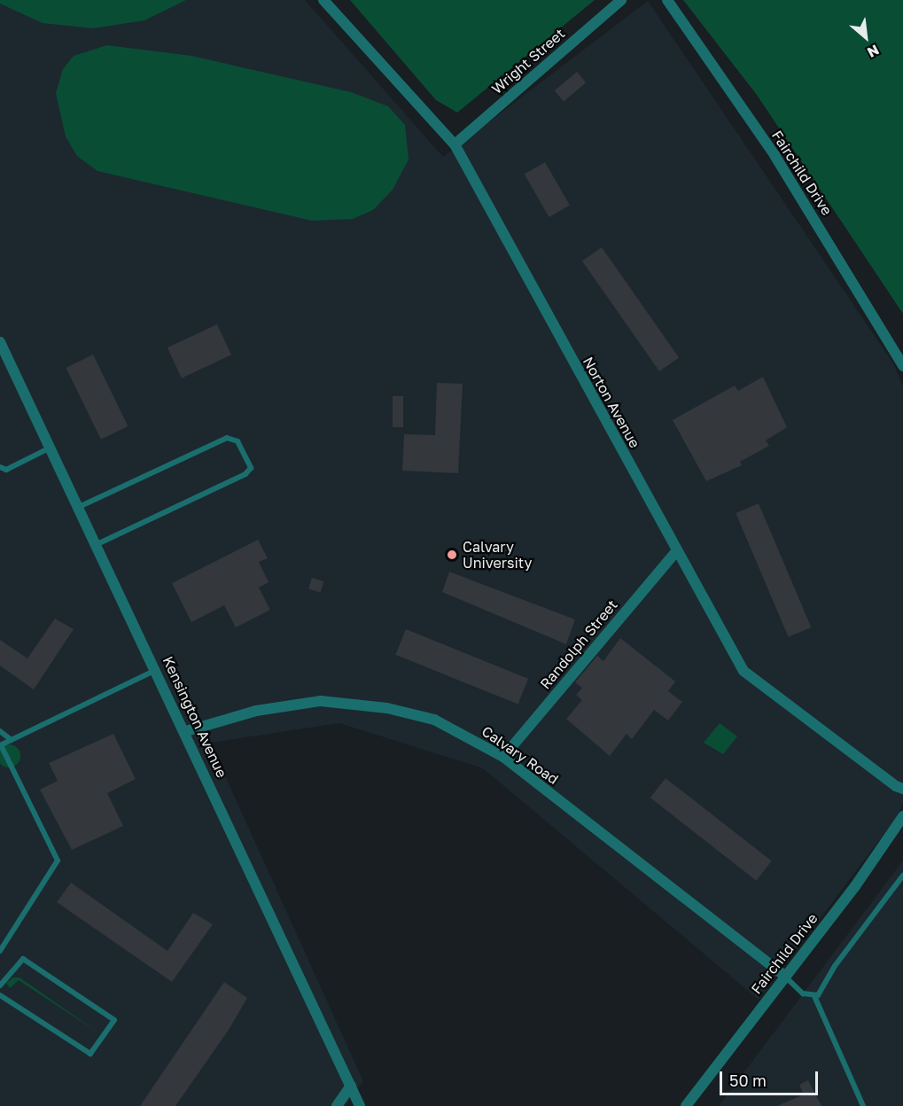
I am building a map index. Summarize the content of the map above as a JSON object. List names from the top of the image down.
{
  "streets": {
    "street": [
      "Wright Street",
      "Fairchild Drive",
      "Norton Avenue",
      "Randolph Street",
      "Kensington Avenue",
      "Calvary Road"
    ]
  },
  "crossings": [
    ["Wright Street", "Norton Avenue"],
    ["Fairchild Drive", "Calvary Road"],
    ["Norton Avenue", "Randolph Street"],
    ["Randolph Street", "Calvary Road"],
    ["Kensington Avenue", "Calvary Road"]
  ],
  "places": ["Calvary University"],
  "scale_bar": "50 m",
  "north": "bottom right"
}
